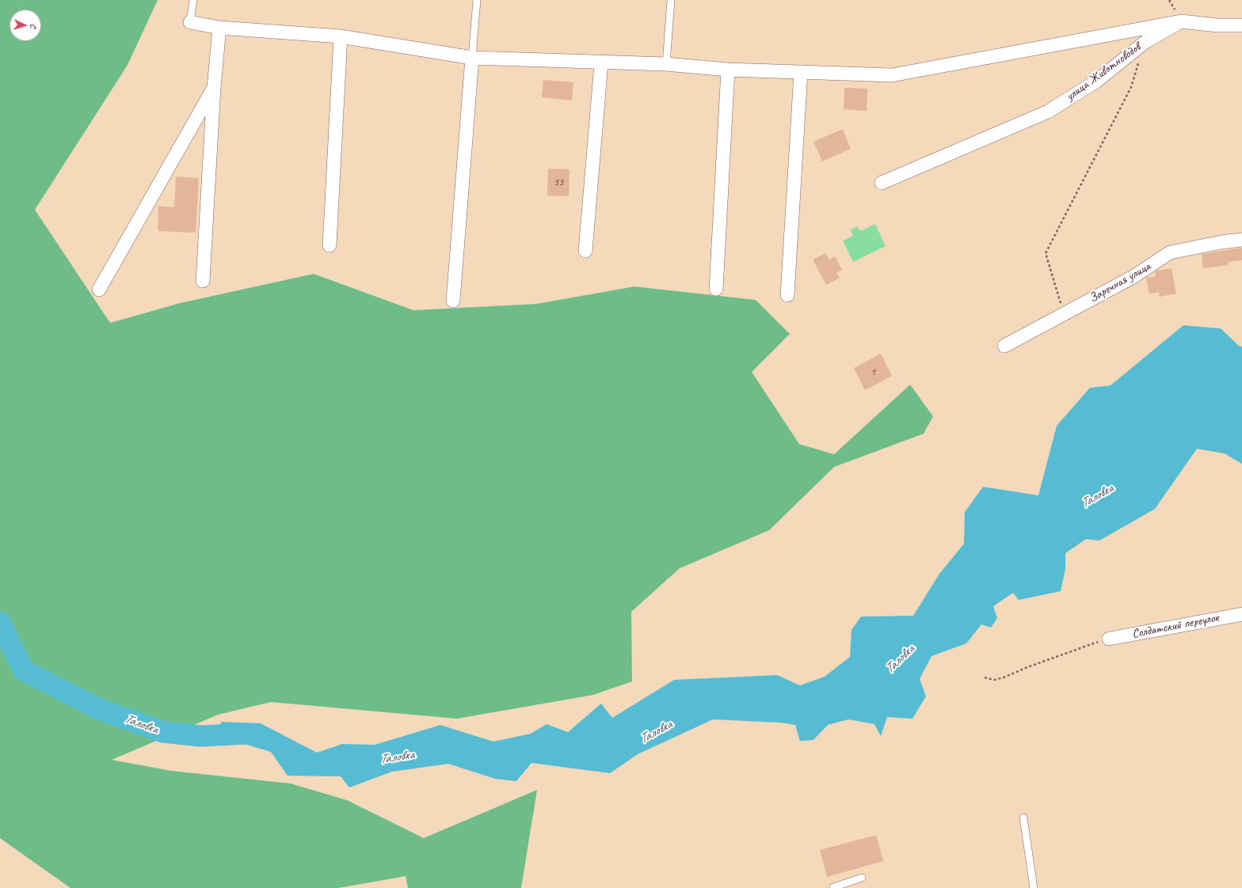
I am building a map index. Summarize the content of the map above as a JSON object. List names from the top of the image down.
{
  "streets": {
    "street": ["улица Животноводов", "Заречная улица", "Солдатский переулок"]
  },
  "water": ["Таловка"],
  "house_numbers": ["33", "1"],
  "north": "right"
}
